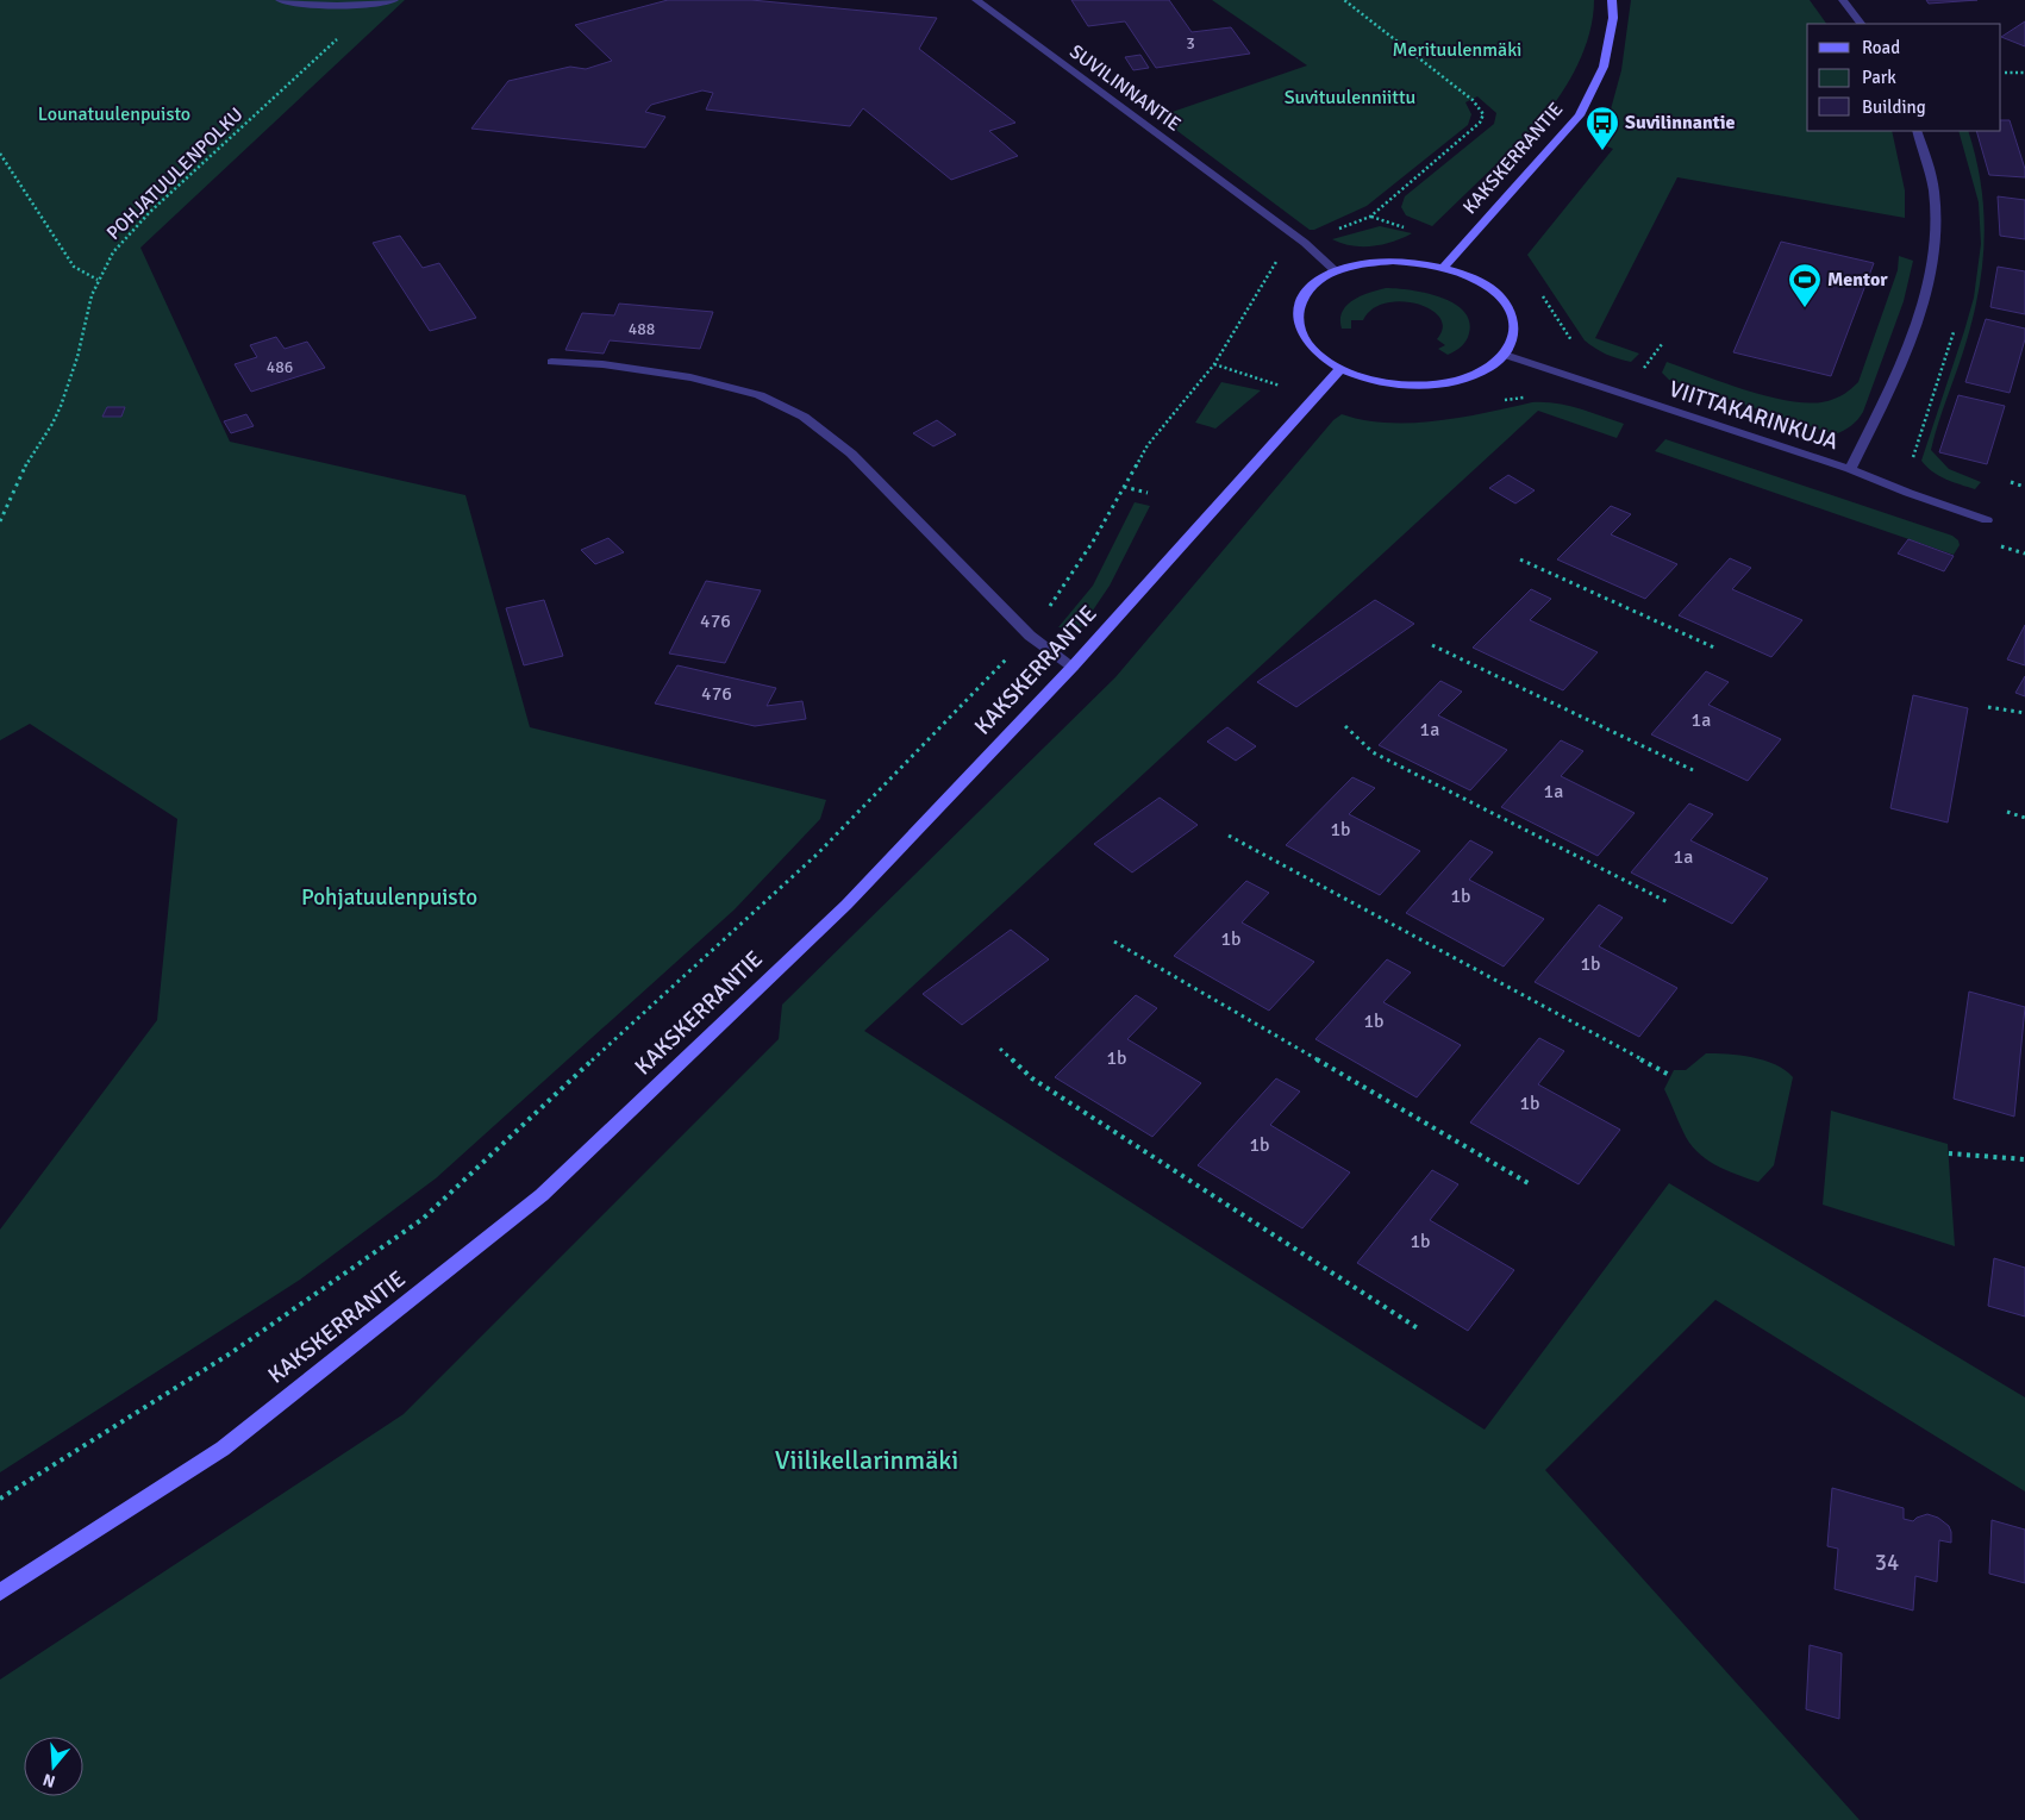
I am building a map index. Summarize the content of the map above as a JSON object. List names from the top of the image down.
{
  "streets": {
    "street": ["SUVILINNANTIE", "KAKSKERRANTIE", "VIITTAKARINKUJA"],
    "path": ["POHJATUULENPOLKU"]
  },
  "crossings": [
    ["SUVILINNANTIE", "KAKSKERRANTIE"],
    ["SUVILINNANTIE", "VIITTAKARINKUJA"],
    ["KAKSKERRANTIE", "VIITTAKARINKUJA"]
  ],
  "parks": [
    "Merituulenmäki",
    "Suvituulenniittu",
    "Lounatuulenpuisto",
    "Pohjatuulenpuisto",
    "Viilikellarinmäki"
  ],
  "places": {
    "bus stop": ["Suvilinnantie"],
    "sports": ["Mentor"]
  },
  "house_numbers": [
    "3",
    "488",
    "486",
    "476",
    "476",
    "1a",
    "1a",
    "1a",
    "1b",
    "1a",
    "1b",
    "1b",
    "1b",
    "1b",
    "1b",
    "1b",
    "1b",
    "1b",
    "34"
  ],
  "legend": ["Road", "Park", "Building"],
  "north": "bottom"
}
